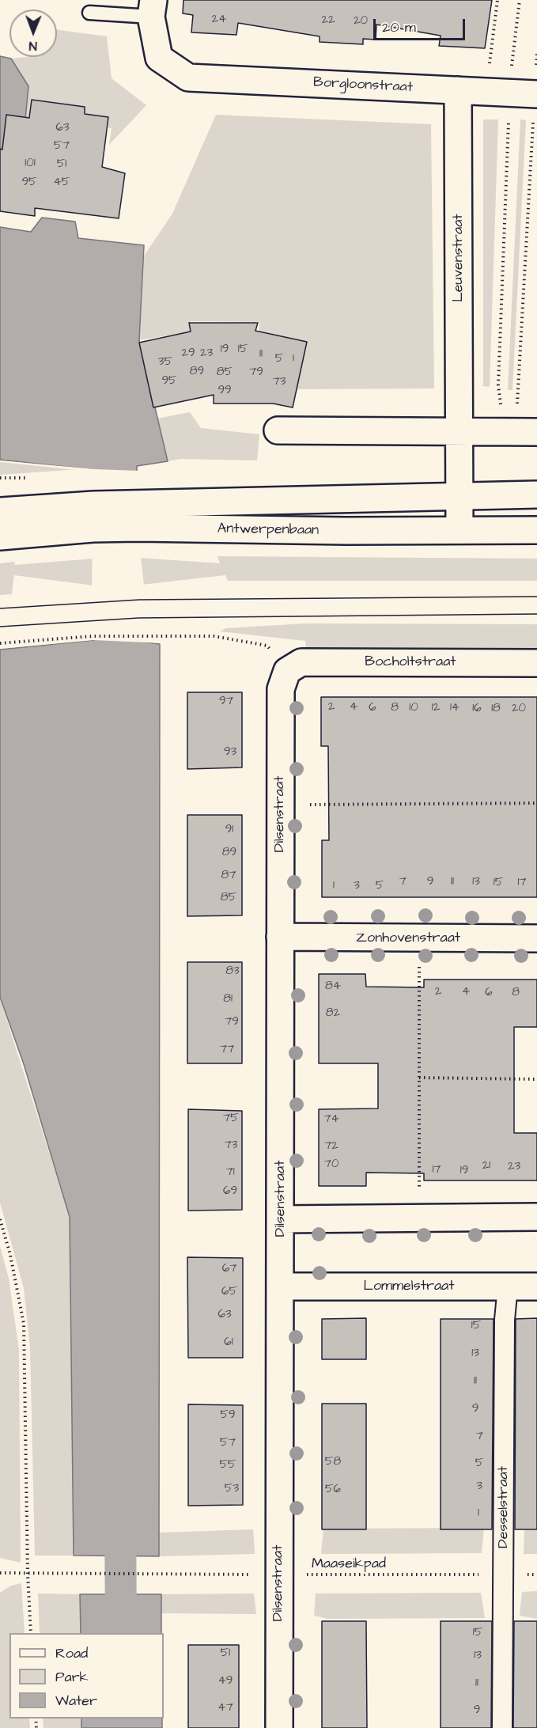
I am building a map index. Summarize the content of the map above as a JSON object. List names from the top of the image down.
{
  "streets": {
    "street": [
      "Borgloonstraat",
      "Leuvenstraat",
      "Antwerpenbaan",
      "Bocholtstraat",
      "Dilsenstraat",
      "Zonhovenstraat",
      "Lommelstraat",
      "Desselstraat"
    ],
    "path": ["Maaseikpad"]
  },
  "crossings": [
    ["Borgloonstraat", "Leuvenstraat"],
    ["Leuvenstraat", "Antwerpenbaan"],
    ["Bocholtstraat", "Dilsenstraat"],
    ["Dilsenstraat", "Zonhovenstraat"],
    ["Dilsenstraat", "Lommelstraat"],
    ["Dilsenstraat", "Maaseikpad"],
    ["Lommelstraat", "Desselstraat"],
    ["Desselstraat", "Maaseikpad"]
  ],
  "house_numbers": [
    "24",
    "22",
    "20",
    "63",
    "57",
    "101",
    "51",
    "95",
    "45",
    "19",
    "15",
    "29",
    "23",
    "11",
    "5",
    "1",
    "35",
    "89",
    "85",
    "79",
    "95",
    "73",
    "99",
    "97",
    "2",
    "4",
    "6",
    "8",
    "10",
    "12",
    "14",
    "16",
    "18",
    "20",
    "93",
    "91",
    "89",
    "87",
    "7",
    "9",
    "11",
    "13",
    "15",
    "17",
    "1",
    "3",
    "5",
    "85",
    "83",
    "84",
    "2",
    "4",
    "6",
    "8",
    "81",
    "82",
    "79",
    "77",
    "75",
    "74",
    "73",
    "72",
    "70",
    "21",
    "23",
    "17",
    "19",
    "71",
    "69",
    "67",
    "65",
    "63",
    "15",
    "61",
    "13",
    "11",
    "9",
    "59",
    "7",
    "57",
    "58",
    "5",
    "55",
    "3",
    "53",
    "56",
    "1",
    "15",
    "51",
    "13",
    "49",
    "11",
    "47",
    "9"
  ],
  "legend": ["Road", "Park", "Water"],
  "scale_bar": "20 m",
  "north": "bottom"
}
